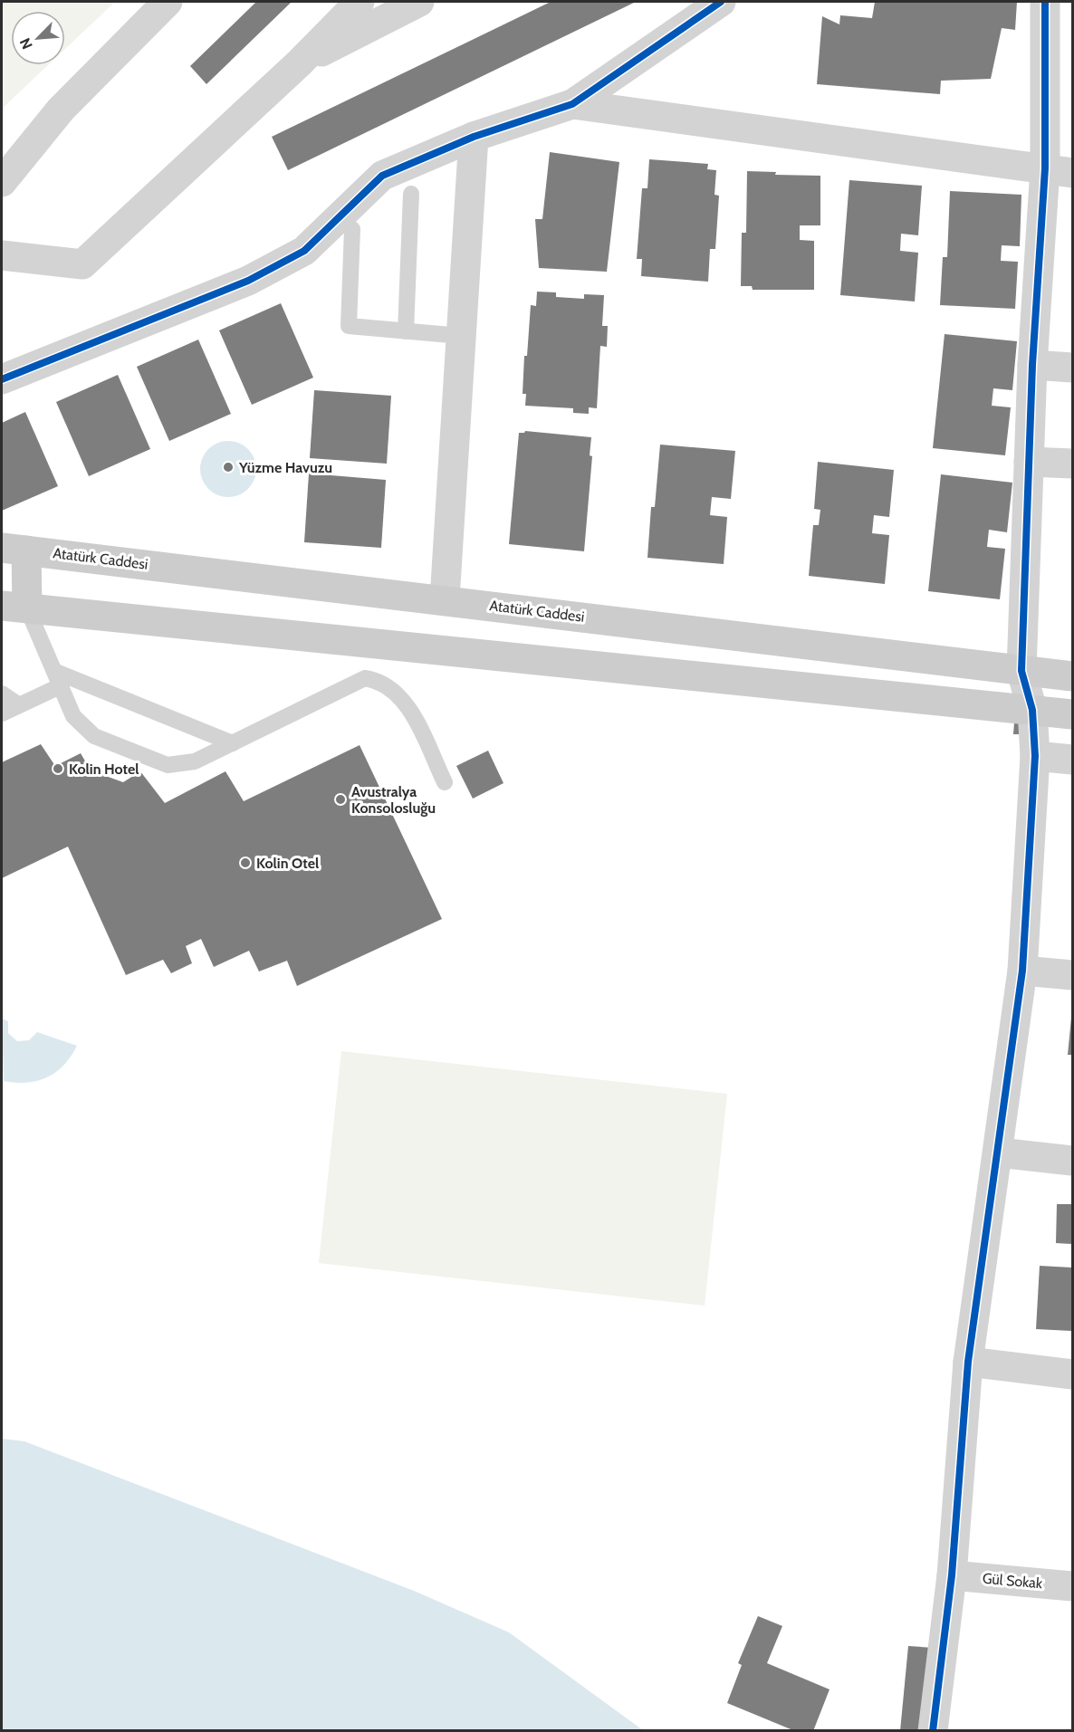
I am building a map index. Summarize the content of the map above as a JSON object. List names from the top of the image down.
{
  "streets": {
    "main road": ["Atatürk Caddesi"],
    "street": ["Gül Sokak"]
  },
  "places": [
    "Yüzme Havuzu",
    "Kolin Hotel",
    "Avustralya Konsolosluğu",
    "Kolin Otel"
  ],
  "north": "bottom left"
}
